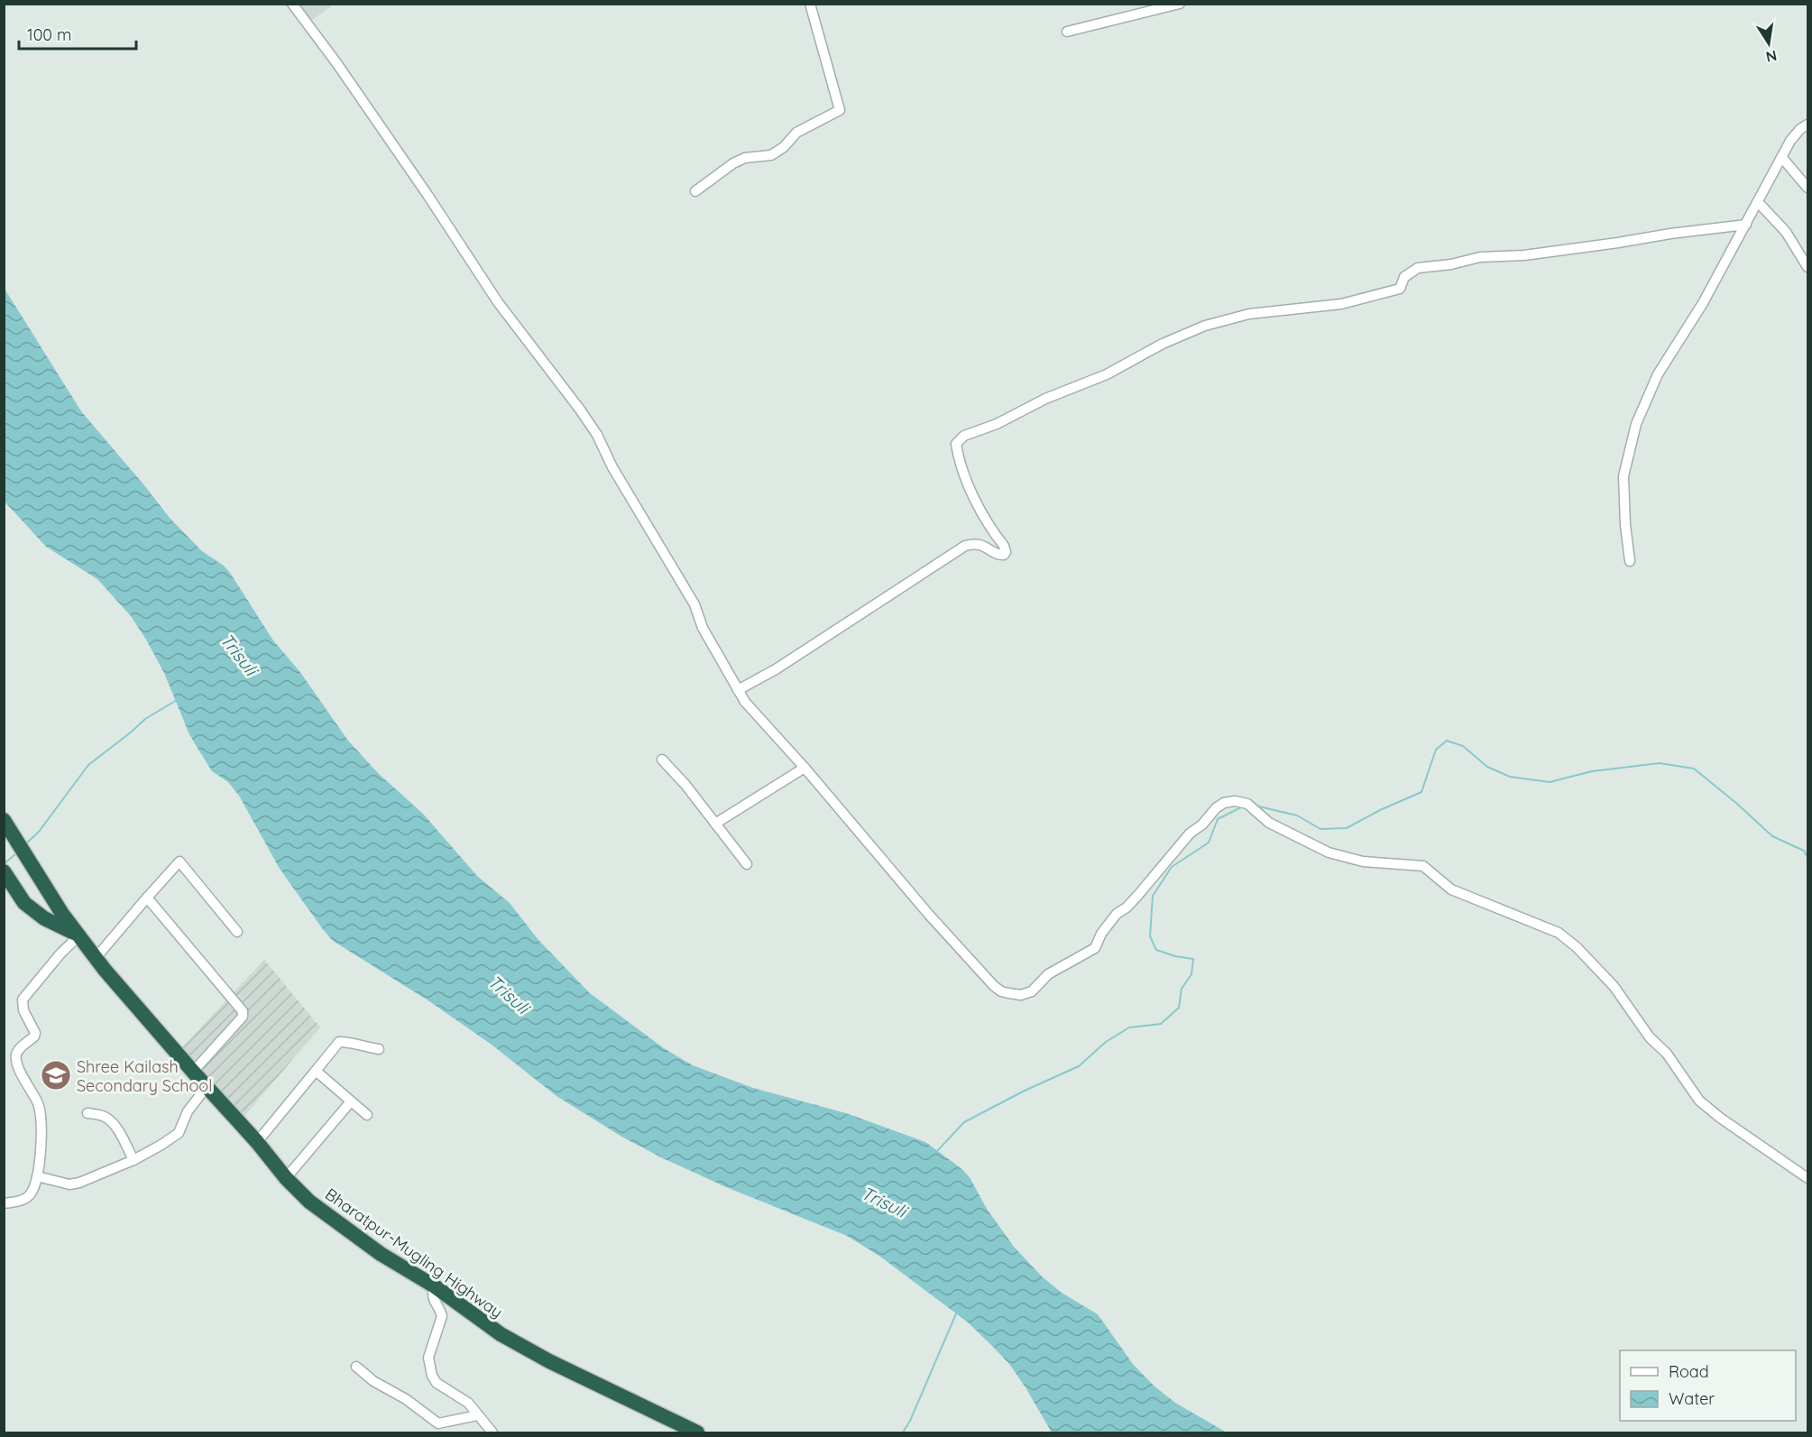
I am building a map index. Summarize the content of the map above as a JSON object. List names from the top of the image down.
{
  "streets": {
    "highway": ["Bharatpur-Mugling Highway"]
  },
  "water": ["Trisuli"],
  "places": {
    "school or university": ["Shree Kailash Secondary School"]
  },
  "legend": ["Road", "Water"],
  "scale_bar": "100 m",
  "north": "bottom"
}
